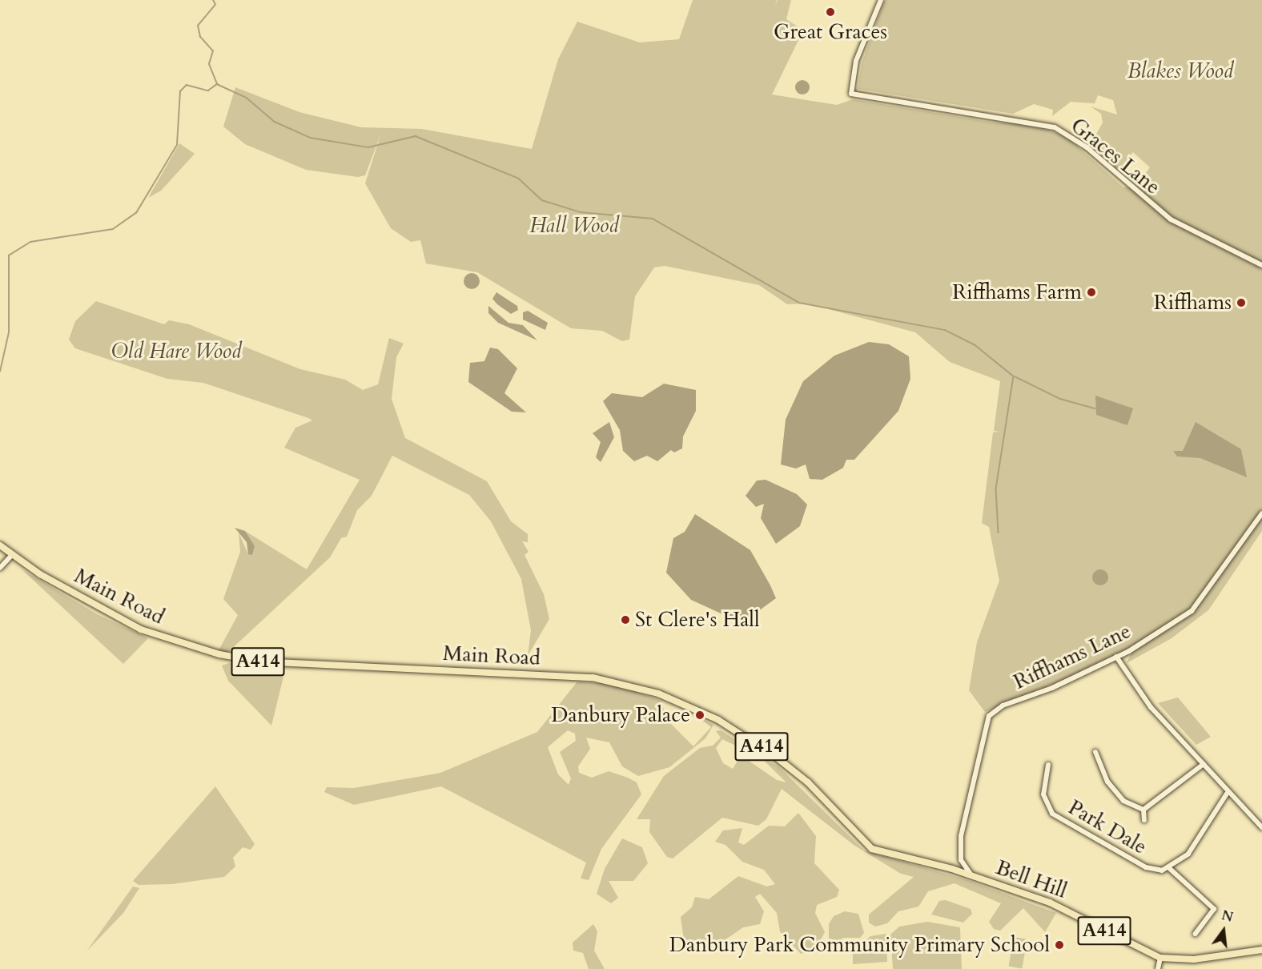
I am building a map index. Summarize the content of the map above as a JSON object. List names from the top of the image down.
{
  "streets": {
    "main road": ["Main Road", "A414", "Bell Hill"],
    "street": ["Graces Lane", "Riffhams Lane", "Park Dale"]
  },
  "crossings": [
    ["Main Road", "Bell Hill"]
  ],
  "parks": ["Blakes Wood", "Hall Wood", "Old Hare Wood"],
  "places": [
    "Great Graces",
    "Riffhams Farm",
    "Riffhams",
    "St Clere's Hall",
    "Danbury Palace",
    "Danbury Park Community Primary School"
  ],
  "north": "top"
}
